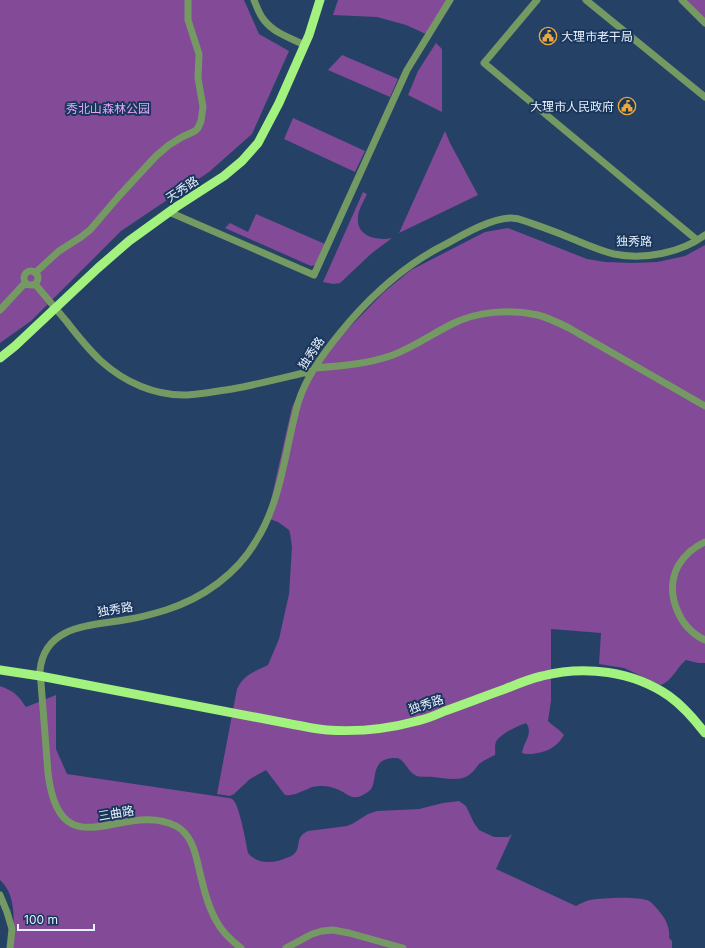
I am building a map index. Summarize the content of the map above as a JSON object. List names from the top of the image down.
{
  "streets": {
    "main road": ["天秀路", "独秀路"],
    "street": ["三曲路"]
  },
  "crossings": [
    ["独秀路", "三曲路"]
  ],
  "parks": ["秀北山森林公园"],
  "places": {
    "public building": ["大理市老干局", "大理市人民政府"]
  },
  "scale_bar": "100 m"
}
